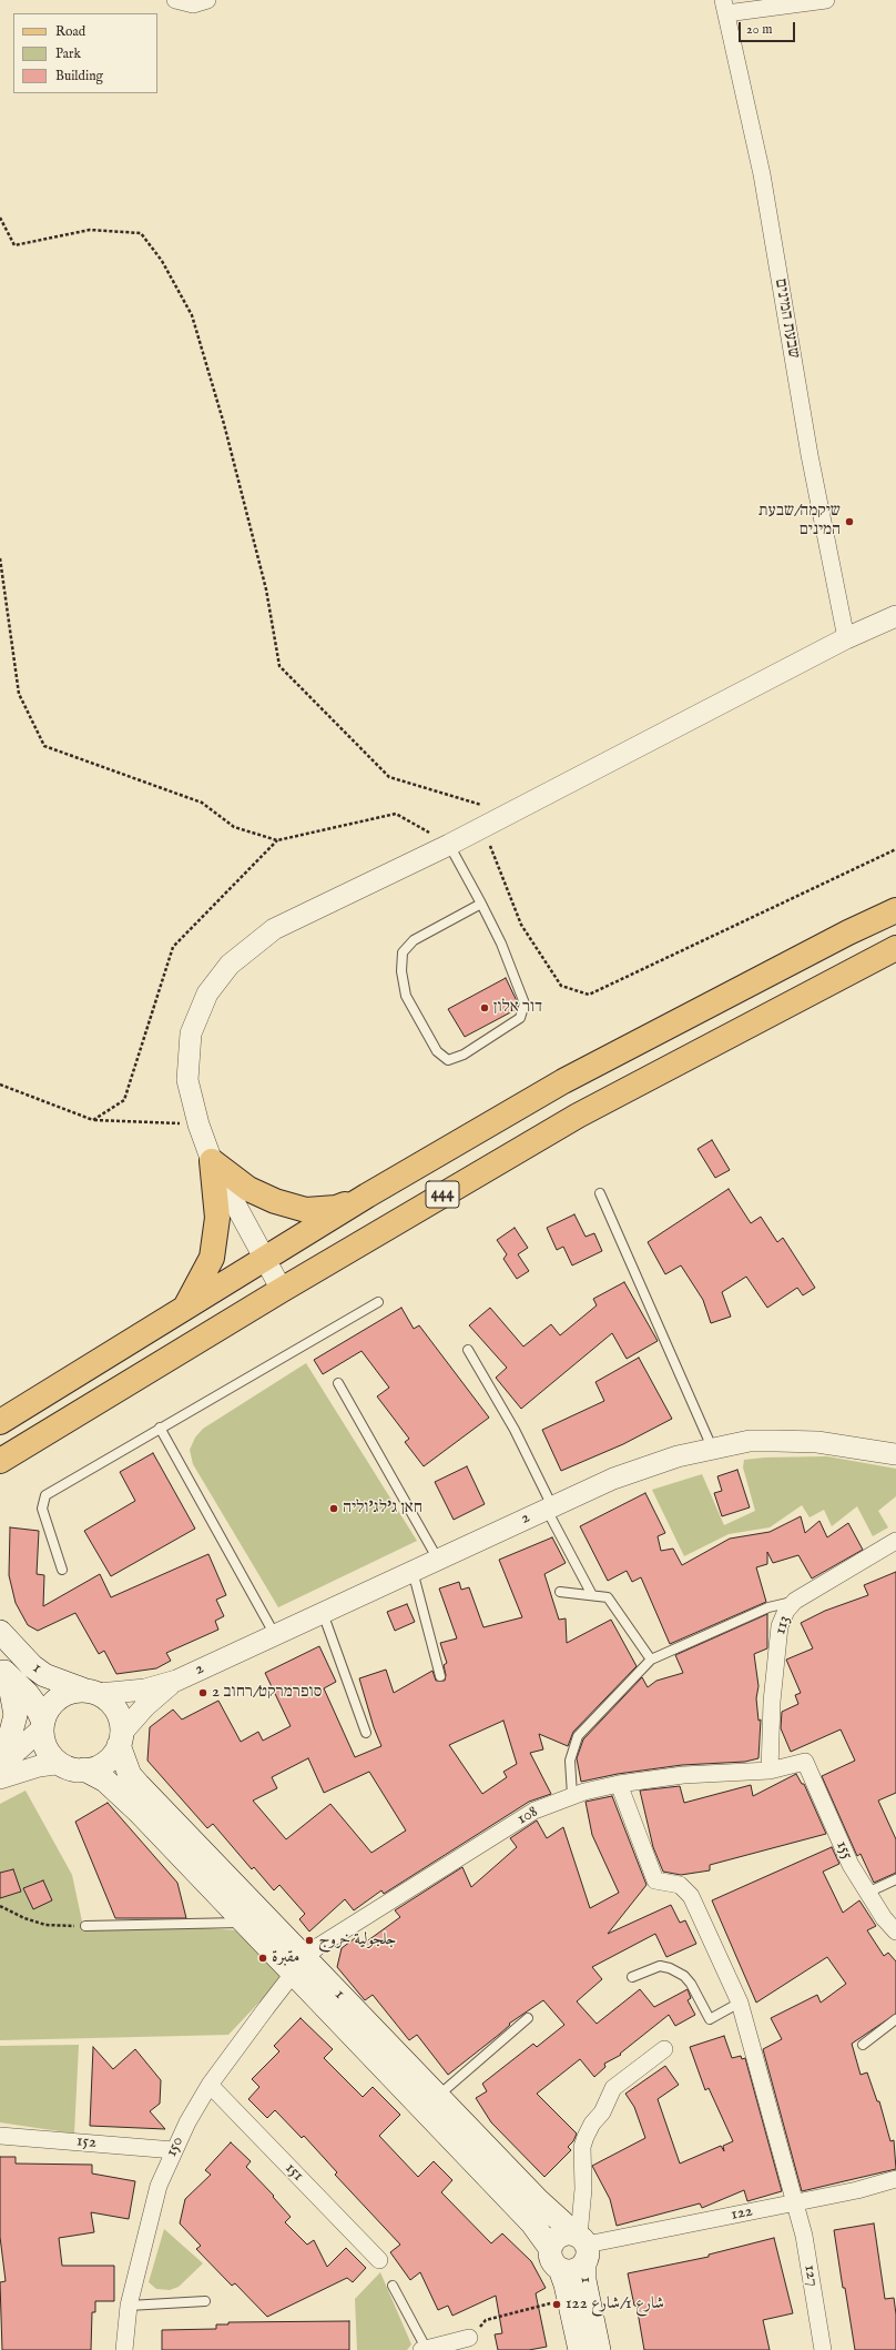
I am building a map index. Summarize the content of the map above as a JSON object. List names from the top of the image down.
{
  "streets": {
    "main road": ["444", "1"],
    "street": [
      "שבעת המינים",
      "2",
      "113",
      "108",
      "155",
      "152",
      "150",
      "151",
      "122",
      "127"
    ]
  },
  "crossings": [
    ["2", "1"],
    ["113", "108"],
    ["1", "108"],
    ["1", "150"],
    ["1", "122"],
    ["108", "155"],
    ["108", "150"],
    ["108", "127"],
    ["152", "150"],
    ["150", "151"],
    ["122", "127"]
  ],
  "places": [
    "שיקמה/שבעת המינים",
    "דור אלון",
    "חאן ג'לג'וליה",
    "סופרמרקט/רחוב 2",
    "جلجولية خروج",
    "مقبرة",
    "شارع 1/شارع 122"
  ],
  "legend": ["Road", "Park", "Building"],
  "scale_bar": "20 m"
}
